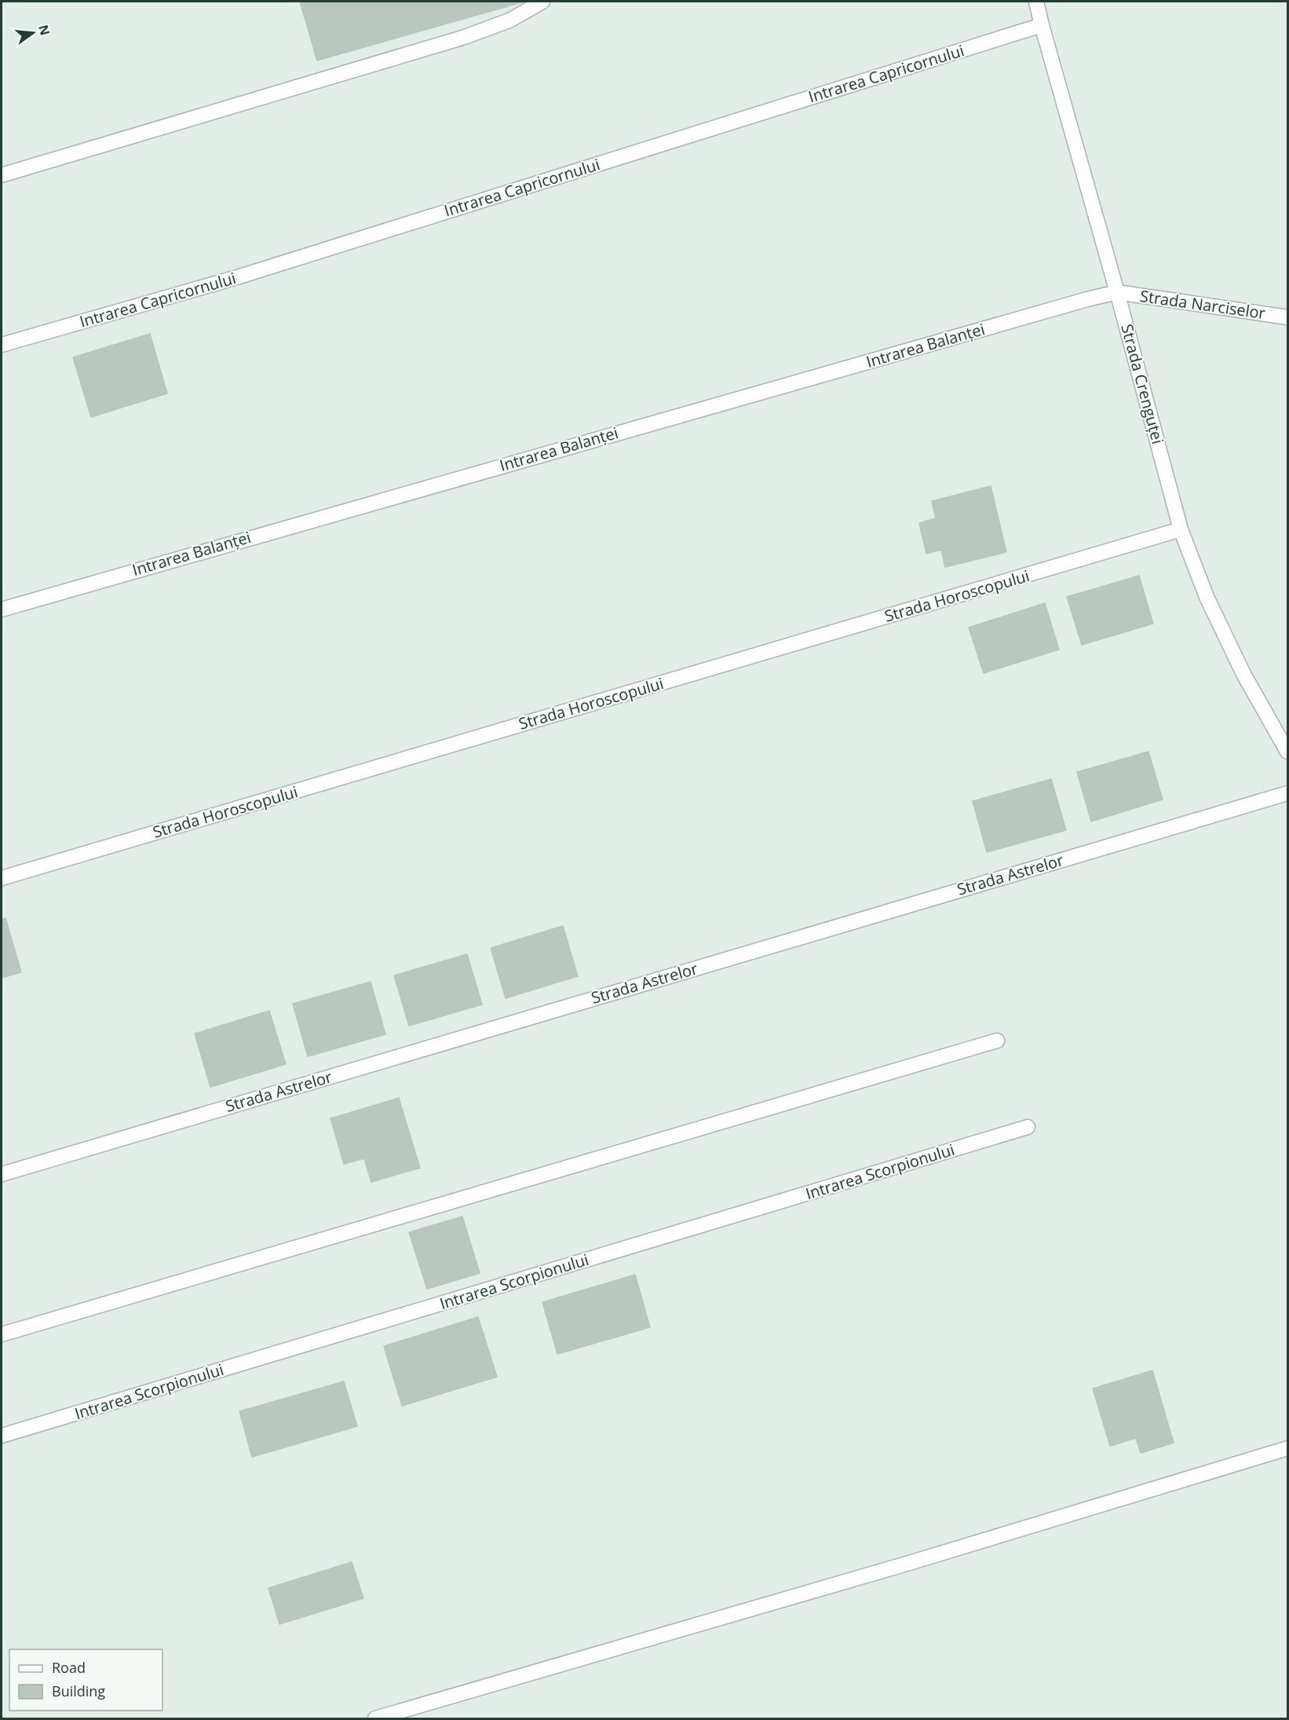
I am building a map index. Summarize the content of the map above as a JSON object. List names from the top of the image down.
{
  "streets": {
    "street": [
      "Intrarea Capricornului",
      "Strada Narciselor",
      "Intrarea Balanței",
      "Strada Crenguței",
      "Strada Horoscopului",
      "Strada Astrelor",
      "Intrarea Scorpionului"
    ]
  },
  "crossings": [
    ["Intrarea Capricornului", "Strada Crenguței"],
    ["Strada Narciselor", "Intrarea Balanței"],
    ["Strada Narciselor", "Strada Crenguței"],
    ["Intrarea Balanței", "Strada Crenguței"],
    ["Strada Crenguței", "Strada Horoscopului"]
  ],
  "legend": ["Road", "Building"],
  "north": "right"
}
